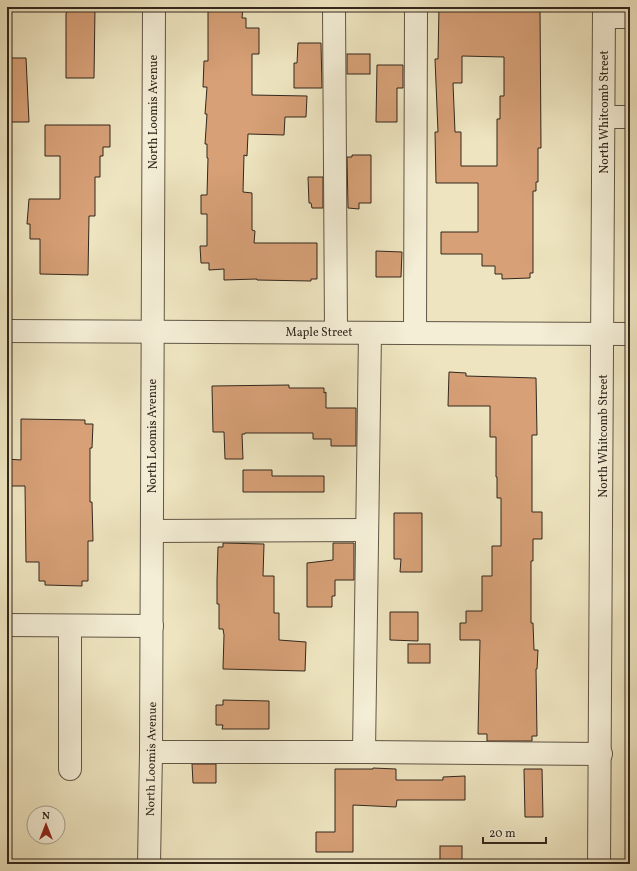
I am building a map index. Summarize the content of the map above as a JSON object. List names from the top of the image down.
{
  "streets": {
    "street": ["North Loomis Avenue", "North Whitcomb Street", "Maple Street"]
  },
  "crossings": [
    ["North Loomis Avenue", "Maple Street"],
    ["North Whitcomb Street", "Maple Street"]
  ],
  "scale_bar": "20 m",
  "north": "top"
}
